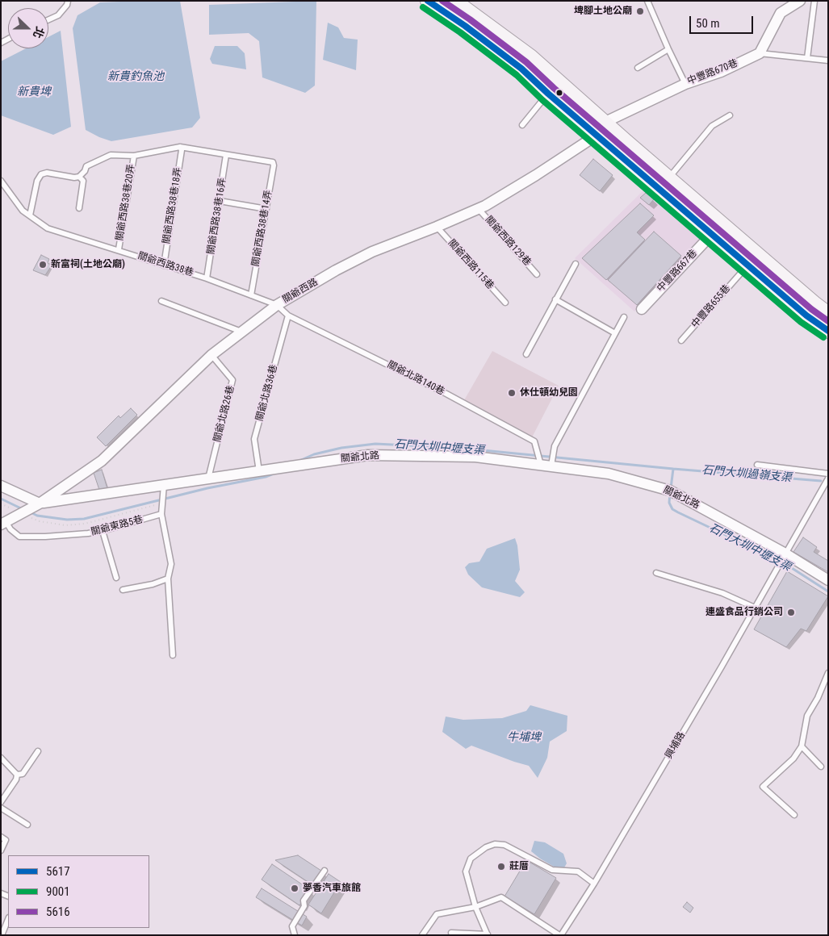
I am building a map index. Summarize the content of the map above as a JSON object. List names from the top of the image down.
{
  "streets": {
    "street": [
      "中豐路670巷",
      "中豐路667巷",
      "關爺西路",
      "關爺北路"
    ],
    "lane": [
      "關爺西路38巷20弄",
      "關爺西路38巷18弄",
      "關爺西路38巷16弄",
      "關爺西路38巷14弄",
      "關爺西路129巷",
      "關爺西路38巷",
      "關爺西路115巷",
      "中豐路655巷",
      "關爺北路140巷",
      "關爺北路36巷",
      "關爺北路26巷",
      "關爺東路5巷",
      "興埔路"
    ]
  },
  "crossings": [
    ["中豐路670巷", "關爺西路"],
    ["關爺西路38巷20弄", "關爺西路38巷"],
    ["關爺西路38巷18弄", "關爺西路38巷"],
    ["關爺西路38巷16弄", "關爺西路38巷14弄"],
    ["關爺西路38巷16弄", "關爺西路38巷"],
    ["關爺西路38巷14弄", "關爺西路38巷"],
    ["關爺西路129巷", "關爺西路"],
    ["關爺西路38巷", "關爺西路"],
    ["關爺西路38巷", "關爺北路140巷"],
    ["關爺西路115巷", "關爺西路"],
    ["關爺西路", "關爺北路140巷"],
    ["關爺西路", "關爺北路26巷"],
    ["關爺西路", "關爺北路"],
    ["關爺北路140巷", "關爺北路36巷"],
    ["關爺北路140巷", "關爺北路"],
    ["關爺北路36巷", "關爺北路"],
    ["關爺北路26巷", "關爺北路"],
    ["關爺北路", "興埔路"]
  ],
  "water": [
    "新貴釣魚池",
    "新貴埤",
    "石門大圳中壢支渠",
    "石門大圳過嶺支渠",
    "牛埔埤"
  ],
  "places": [
    "埤腳土地公廟",
    "新富祠(土地公廟)",
    "休仕頓幼兒園",
    "連盛食品行銷公司",
    "莊厝",
    "夢香汽車旅館"
  ],
  "lines": ["transit line 5617", "transit line 5616", "transit line 9001"],
  "legend": ["5617", "9001", "5616"],
  "scale_bar": "50 m",
  "north": "right"
}
